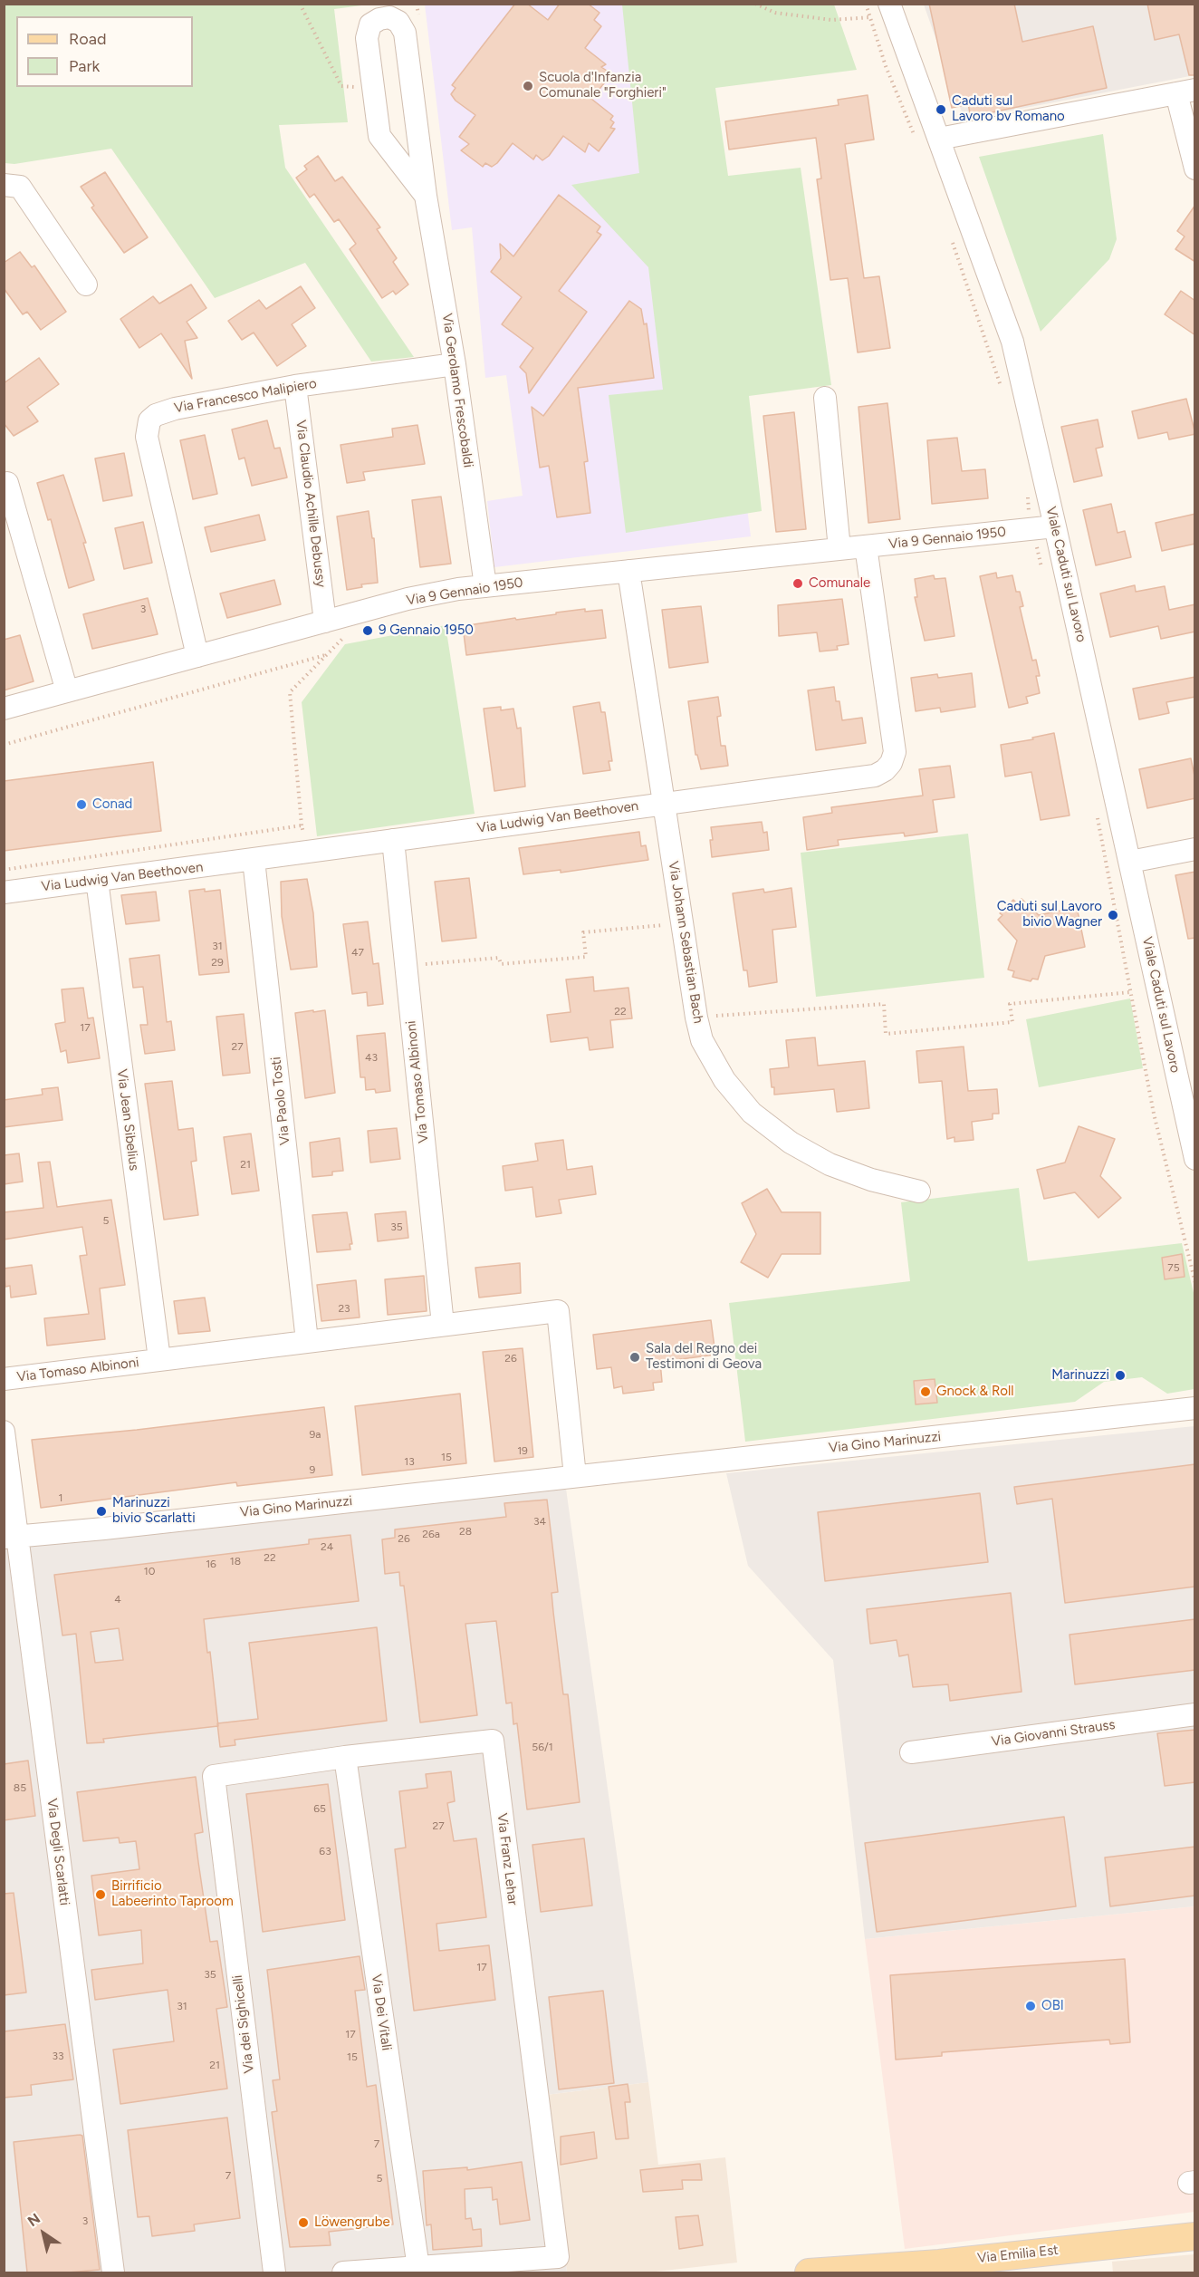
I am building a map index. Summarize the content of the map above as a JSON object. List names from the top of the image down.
{
  "streets": {
    "main road": ["Via Emilia Est"],
    "street": [
      "Via Gerolamo Frescobaldi",
      "Via Francesco Malipiero",
      "Via Claudio Achille Debussy",
      "Via 9 Gennaio 1950",
      "Viale Caduti sul Lavoro",
      "Via Ludwig Van Beethoven",
      "Via Johann Sebastian Bach",
      "Via Tomaso Albinoni",
      "Via Paolo Tosti",
      "Via Jean Sibelius",
      "Via Gino Marinuzzi",
      "Via Giovanni Strauss",
      "Via Degli Scarlatti",
      "Via Franz Lehar",
      "Via Dei Vitali",
      "Via dei Sighicelli"
    ]
  },
  "crossings": [
    ["Via Gerolamo Frescobaldi", "Via Francesco Malipiero"],
    ["Via Gerolamo Frescobaldi", "Via 9 Gennaio 1950"],
    ["Via Francesco Malipiero", "Via Claudio Achille Debussy"],
    ["Via Francesco Malipiero", "Via 9 Gennaio 1950"],
    ["Via Claudio Achille Debussy", "Via 9 Gennaio 1950"],
    ["Via 9 Gennaio 1950", "Viale Caduti sul Lavoro"],
    ["Via 9 Gennaio 1950", "Via Ludwig Van Beethoven"],
    ["Via 9 Gennaio 1950", "Via Johann Sebastian Bach"],
    ["Via Ludwig Van Beethoven", "Via Johann Sebastian Bach"],
    ["Via Ludwig Van Beethoven", "Via Tomaso Albinoni"],
    ["Via Ludwig Van Beethoven", "Via Paolo Tosti"],
    ["Via Ludwig Van Beethoven", "Via Jean Sibelius"],
    ["Via Tomaso Albinoni", "Via Paolo Tosti"],
    ["Via Tomaso Albinoni", "Via Jean Sibelius"],
    ["Via Tomaso Albinoni", "Via Gino Marinuzzi"],
    ["Via Gino Marinuzzi", "Via Degli Scarlatti"],
    ["Via Franz Lehar", "Via Dei Vitali"],
    ["Via Franz Lehar", "Via dei Sighicelli"]
  ],
  "places": [
    "Scuola d'Infanzia Comunale \"Forghieri\"",
    "Caduti sul Lavoro bv Romano",
    "Comunale",
    "9 Gennaio 1950",
    "Conad",
    "Caduti sul Lavoro bivio Wagner",
    "Sala del Regno dei Testimoni di Geova",
    "Marinuzzi",
    "Gnock & Roll",
    "Marinuzzi bivio Scarlatti",
    "Birrificio Labeerinto Taproom",
    "OBI",
    "Löwengrube"
  ],
  "house_numbers": [
    "3",
    "31",
    "47",
    "29",
    "22",
    "17",
    "27",
    "43",
    "21",
    "5",
    "35",
    "75",
    "23",
    "26",
    "9a",
    "19",
    "15",
    "13",
    "9",
    "1",
    "34",
    "28",
    "26a",
    "26",
    "24",
    "22",
    "18",
    "16",
    "10",
    "4",
    "56/1",
    "85",
    "65",
    "27",
    "63",
    "17",
    "35",
    "31",
    "17",
    "33",
    "15",
    "21",
    "7",
    "7",
    "5",
    "3"
  ],
  "legend": ["Road", "Park"],
  "north": "top left"
}
